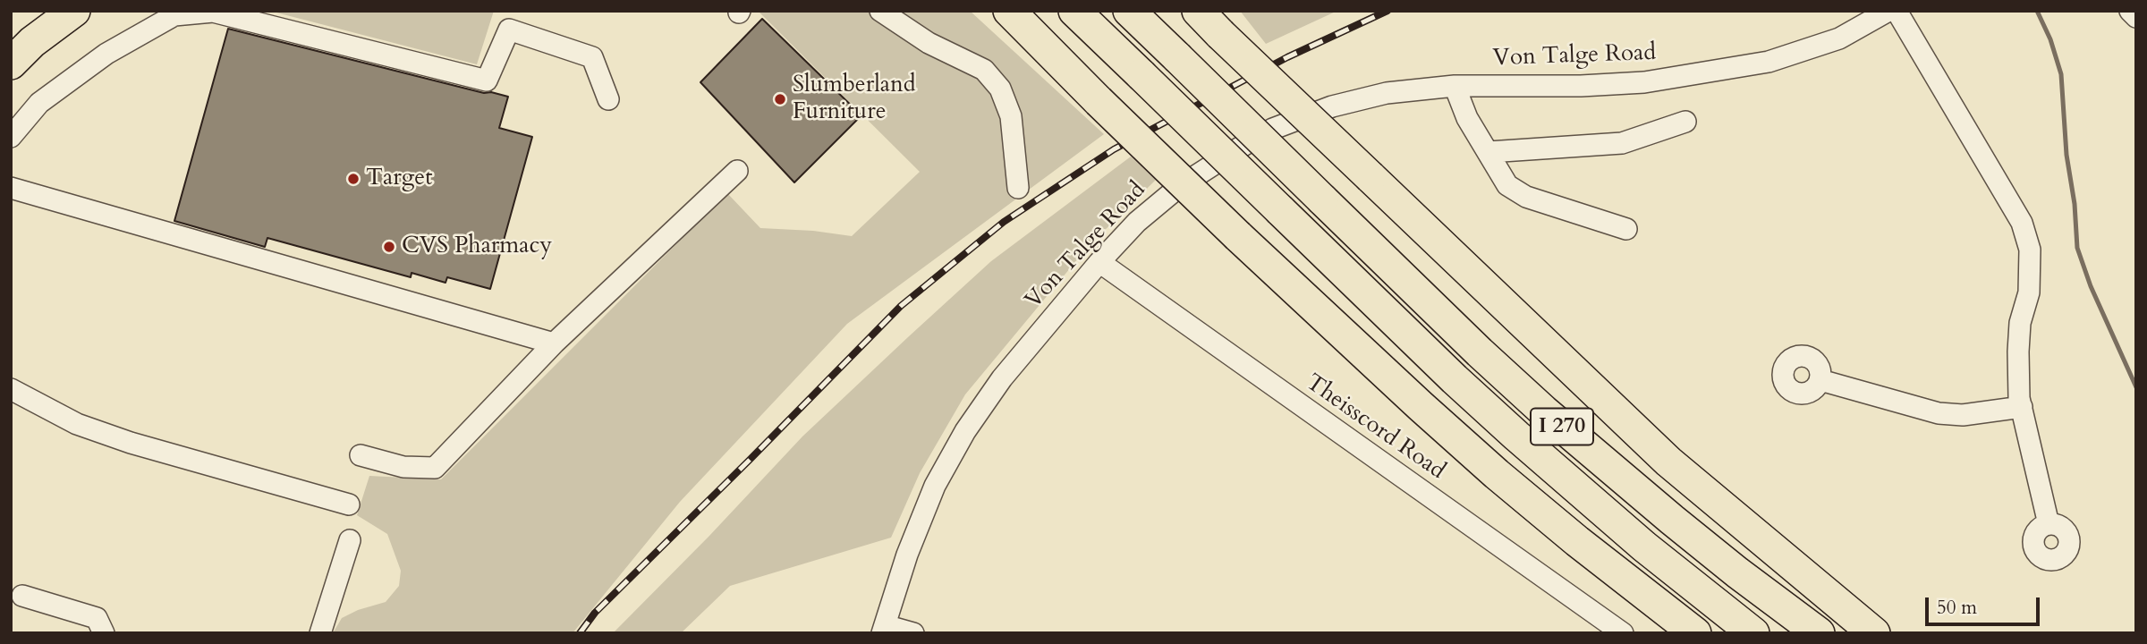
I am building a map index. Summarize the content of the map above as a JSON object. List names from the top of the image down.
{
  "streets": {
    "highway": ["I 270"],
    "street": ["Von Talge Road", "Theisscord Road"]
  },
  "crossings": [
    ["Von Talge Road", "Theisscord Road"]
  ],
  "places": ["Slumberland Furniture", "Target", "CVS Pharmacy"],
  "scale_bar": "50 m"
}
